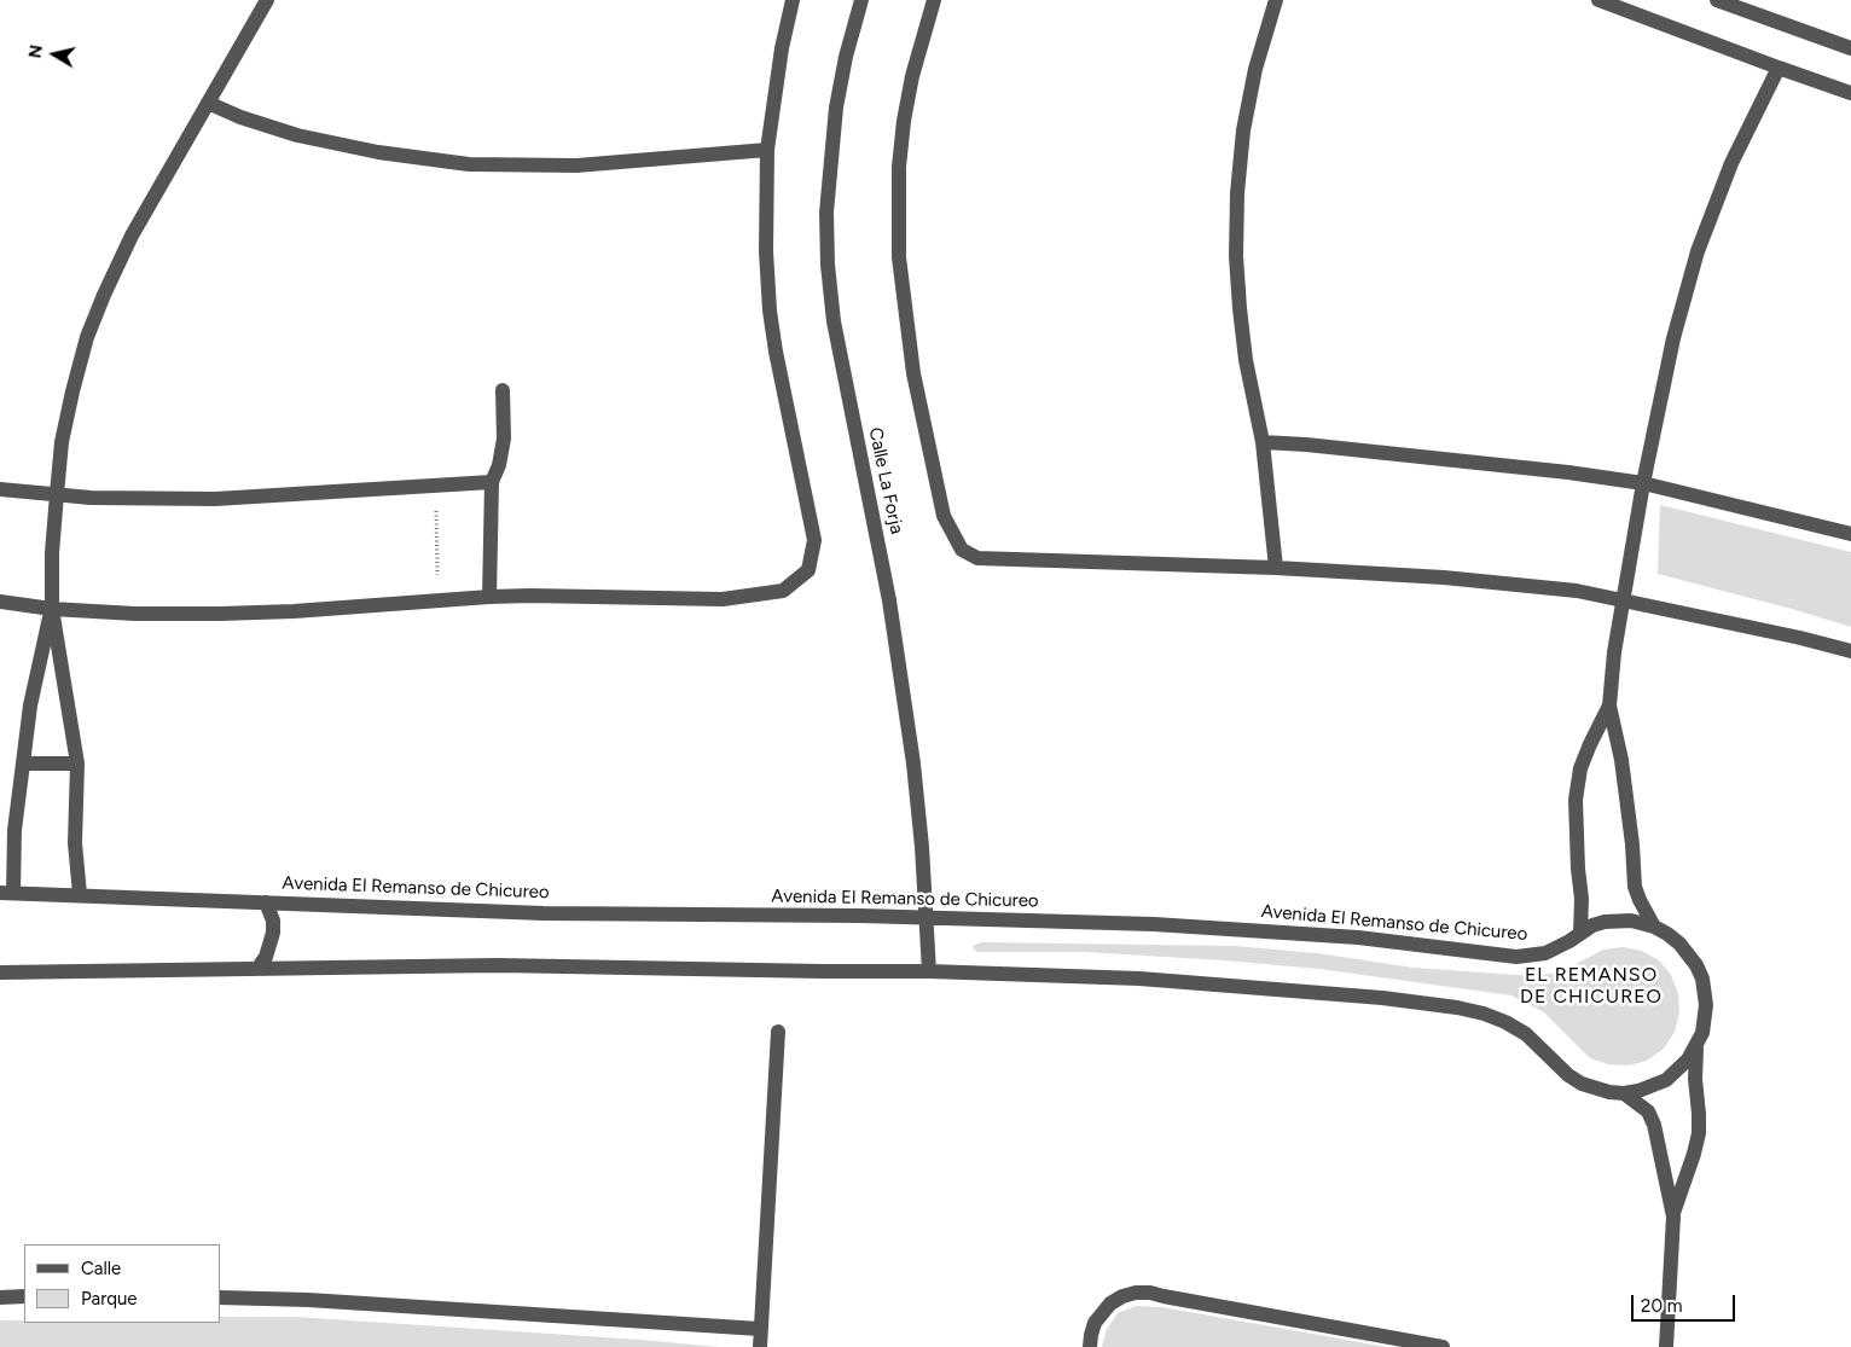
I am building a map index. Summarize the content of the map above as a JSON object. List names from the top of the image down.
{
  "streets": {
    "street": ["Calle La Forja", "Avenida El Remanso de Chicureo"]
  },
  "crossings": [
    ["Calle La Forja", "Avenida El Remanso de Chicureo"]
  ],
  "districts": ["EL REMANSO DE CHICUREO"],
  "legend": ["Calle", "Parque"],
  "scale_bar": "20 m",
  "north": "left"
}
